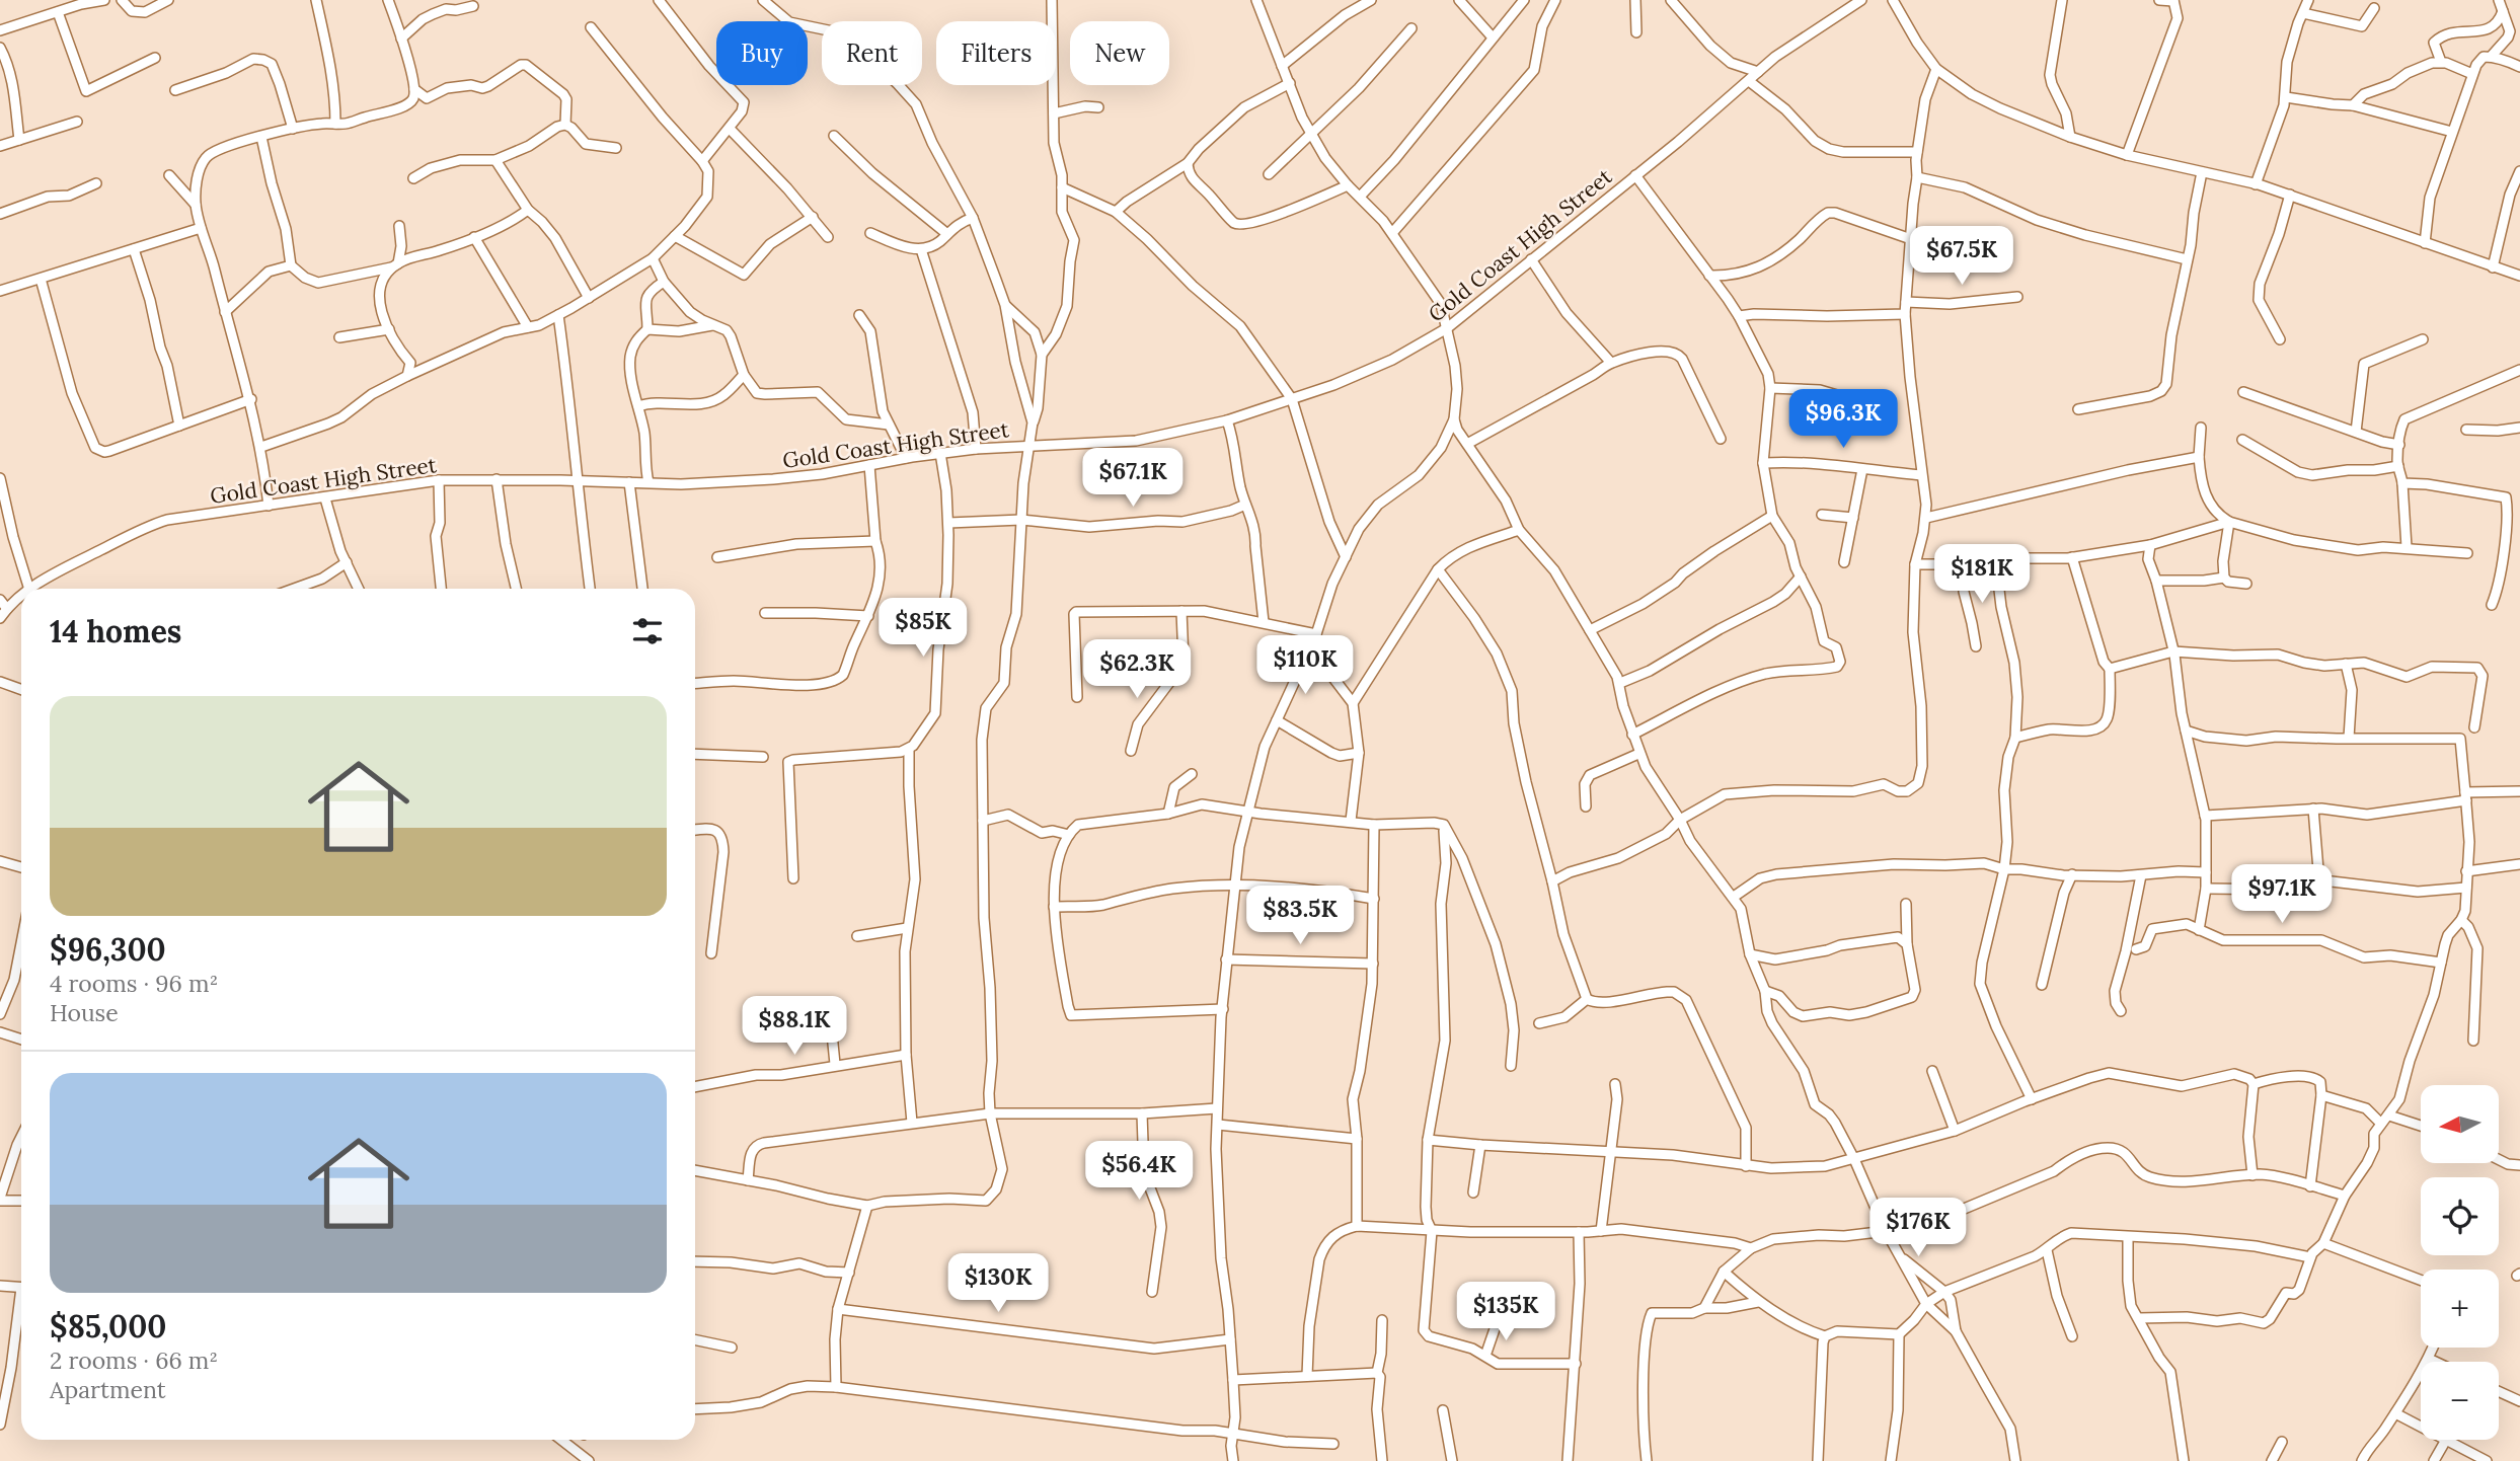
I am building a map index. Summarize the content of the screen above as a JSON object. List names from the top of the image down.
{
  "streets": {
    "street": ["Gold Coast High Street"]
  },
  "north": "left",
  "page": {
    "chip": [
      "Buy",
      "Rent",
      "Filters",
      "New"
    ],
    "price": [
      "$67.5K",
      "$96.3K",
      "$67.1K",
      "$181K",
      "$85K",
      "$110K",
      "$62.3K",
      "$97.1K",
      "$83.5K",
      "$88.1K",
      "$56.4K",
      "$176K",
      "$130K",
      "$135K"
    ],
    "heading": "14 homes",
    "list": [
      {
        "name": "$96,300",
        "note": "4 rooms · 96 m² · House"
      },
      {
        "name": "$85,000",
        "note": "2 rooms · 66 m² · Apartment"
      }
    ],
    "map_buttons": ["+", "−"]
  }
}
